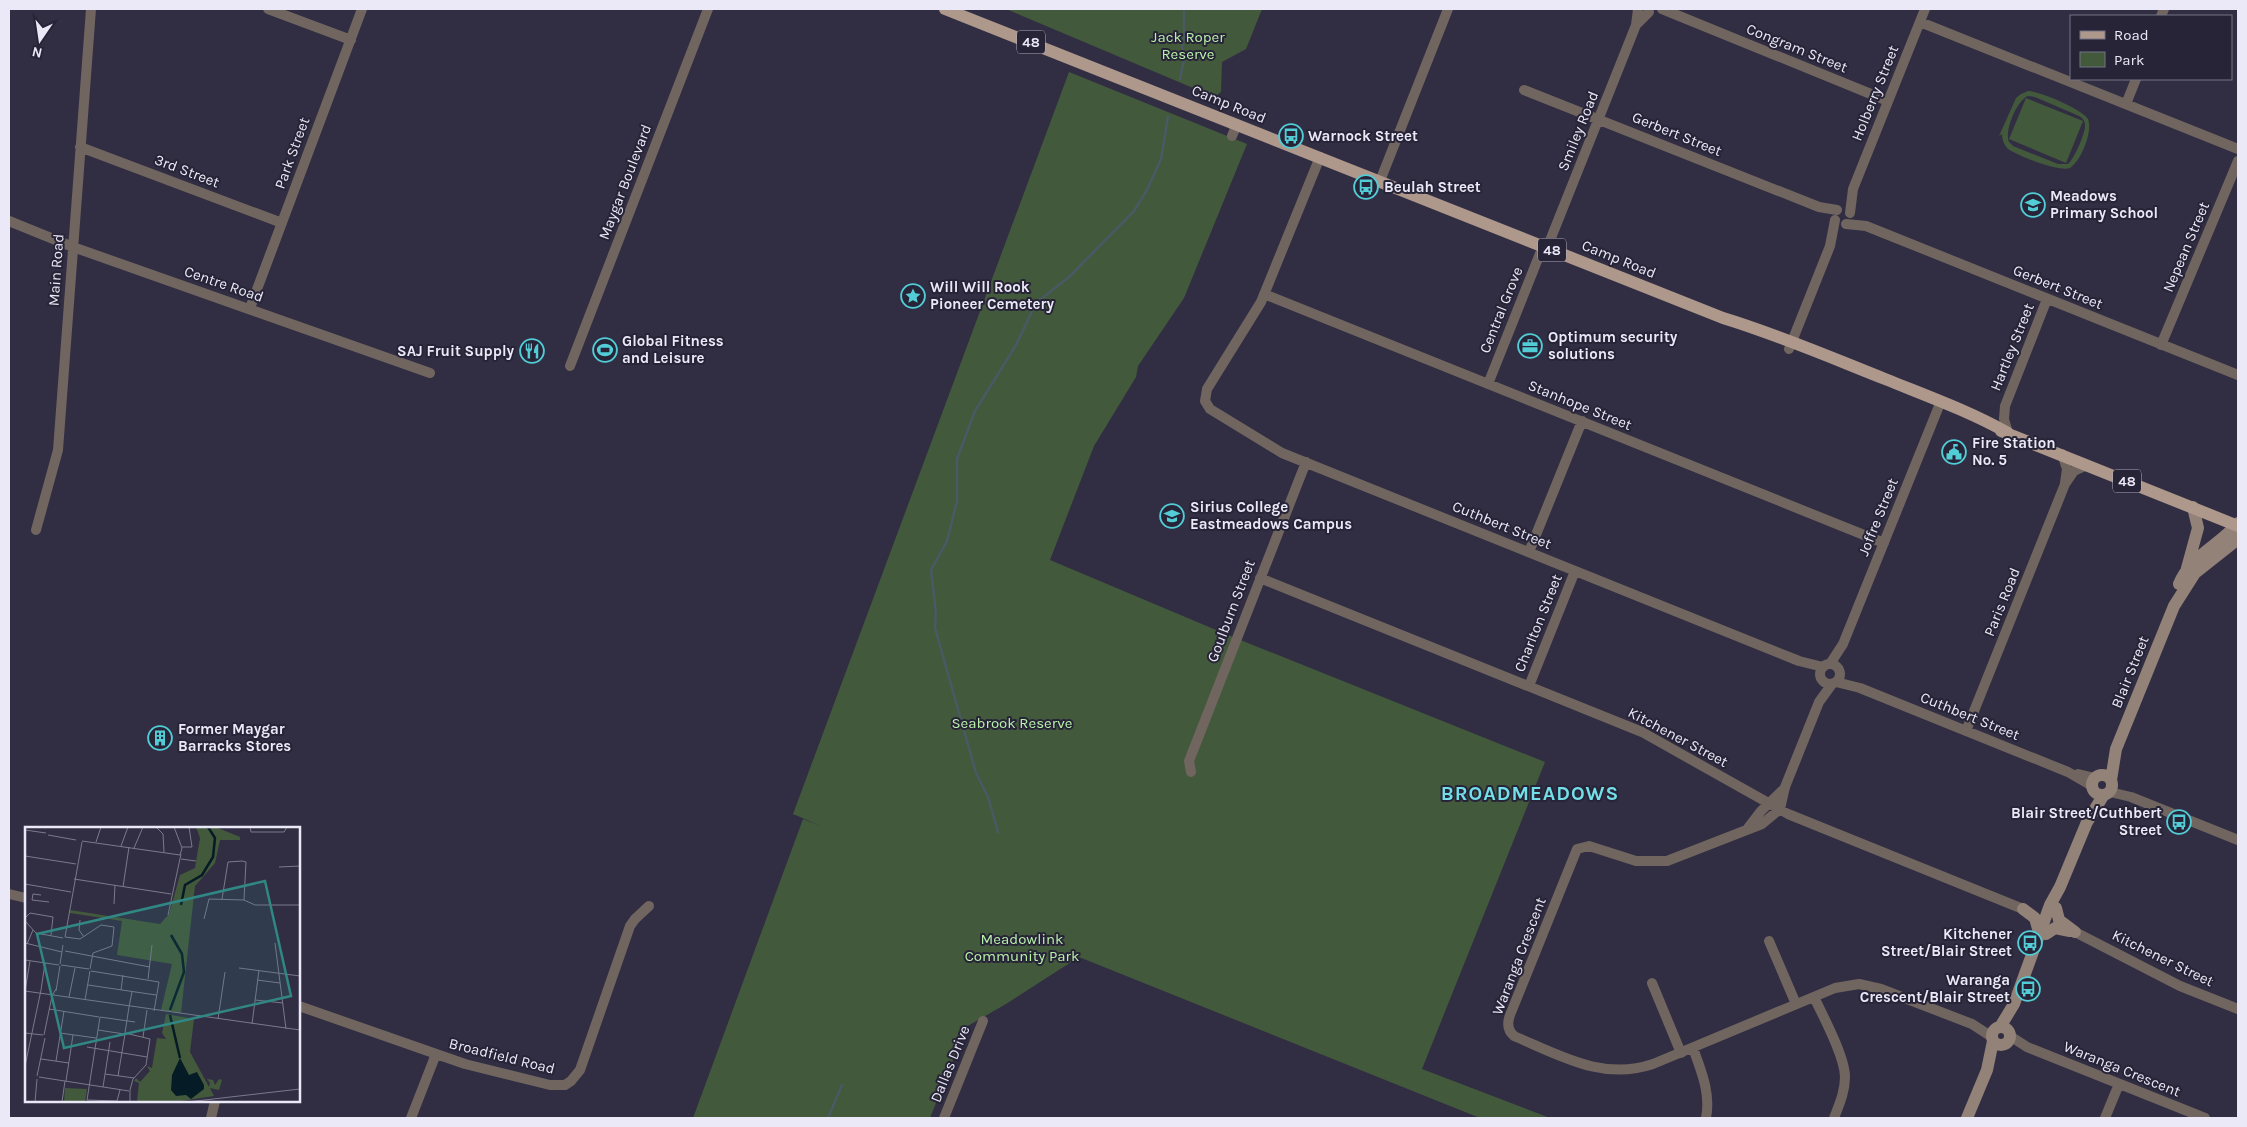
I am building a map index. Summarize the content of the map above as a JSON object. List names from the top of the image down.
{
  "streets": {
    "main road": ["48", "Camp Road"],
    "street": [
      "Congram Street",
      "Holberry Street",
      "Smiley Road",
      "Gerbert Street",
      "Park Street",
      "3rd Street",
      "Maygar Boulevard",
      "Nepean Street",
      "Main Road",
      "Centre Road",
      "Central Grove",
      "Hartley Street",
      "Stanhope Street",
      "Joffre Street",
      "Cuthbert Street",
      "Paris Road",
      "Goulburn Street",
      "Charlton Street",
      "Blair Street",
      "Kitchener Street",
      "Waranga Crescent",
      "Broadfield Road",
      "Dallas Drive"
    ]
  },
  "crossings": [
    ["Congram Street", "Holberry Street"],
    ["Congram Street", "Smiley Road"],
    ["Holberry Street", "Camp Road"],
    ["Holberry Street", "Gerbert Street"],
    ["Camp Road", "Smiley Road"],
    ["Camp Road", "Central Grove"],
    ["Camp Road", "Hartley Street"],
    ["Camp Road", "Joffre Street"],
    ["Camp Road", "Paris Road"],
    ["Camp Road", "Blair Street"],
    ["Smiley Road", "Gerbert Street"],
    ["Smiley Road", "Central Grove"],
    ["Gerbert Street", "Nepean Street"],
    ["Gerbert Street", "Hartley Street"],
    ["Park Street", "3rd Street"],
    ["Park Street", "Centre Road"],
    ["3rd Street", "Main Road"],
    ["Main Road", "Centre Road"],
    ["Central Grove", "Stanhope Street"],
    ["Stanhope Street", "Joffre Street"],
    ["Stanhope Street", "Cuthbert Street"],
    ["Joffre Street", "Cuthbert Street"],
    ["Joffre Street", "Kitchener Street"],
    ["Joffre Street", "Waranga Crescent"],
    ["Cuthbert Street", "Paris Road"],
    ["Cuthbert Street", "Goulburn Street"],
    ["Cuthbert Street", "Charlton Street"],
    ["Cuthbert Street", "Blair Street"],
    ["Goulburn Street", "Kitchener Street"],
    ["Charlton Street", "Kitchener Street"],
    ["Blair Street", "Waranga Crescent"],
    ["Kitchener Street", "Waranga Crescent"]
  ],
  "districts": ["BROADMEADOWS"],
  "parks": ["Jack Roper Reserve", "Seabrook Reserve", "Meadowlink Community Park"],
  "places": {
    "bus stop": [
      "Warnock Street",
      "Beulah Street",
      "Blair Street/Cuthbert Street",
      "Kitchener Street/Blair Street",
      "Waranga Crescent/Blair Street"
    ],
    "school or university": ["Meadows Primary School", "Sirius College Eastmeadows Campus"],
    "place": ["Will Will Rook Pioneer Cemetery"],
    "office": ["Optimum security solutions"],
    "sports": ["Global Fitness and Leisure"],
    "restaurant": ["SAJ Fruit Supply"],
    "public building": ["Fire Station No. 5"],
    "building": ["Former Maygar Barracks Stores"]
  },
  "legend": ["Road", "Park"],
  "north": "bottom"
}
